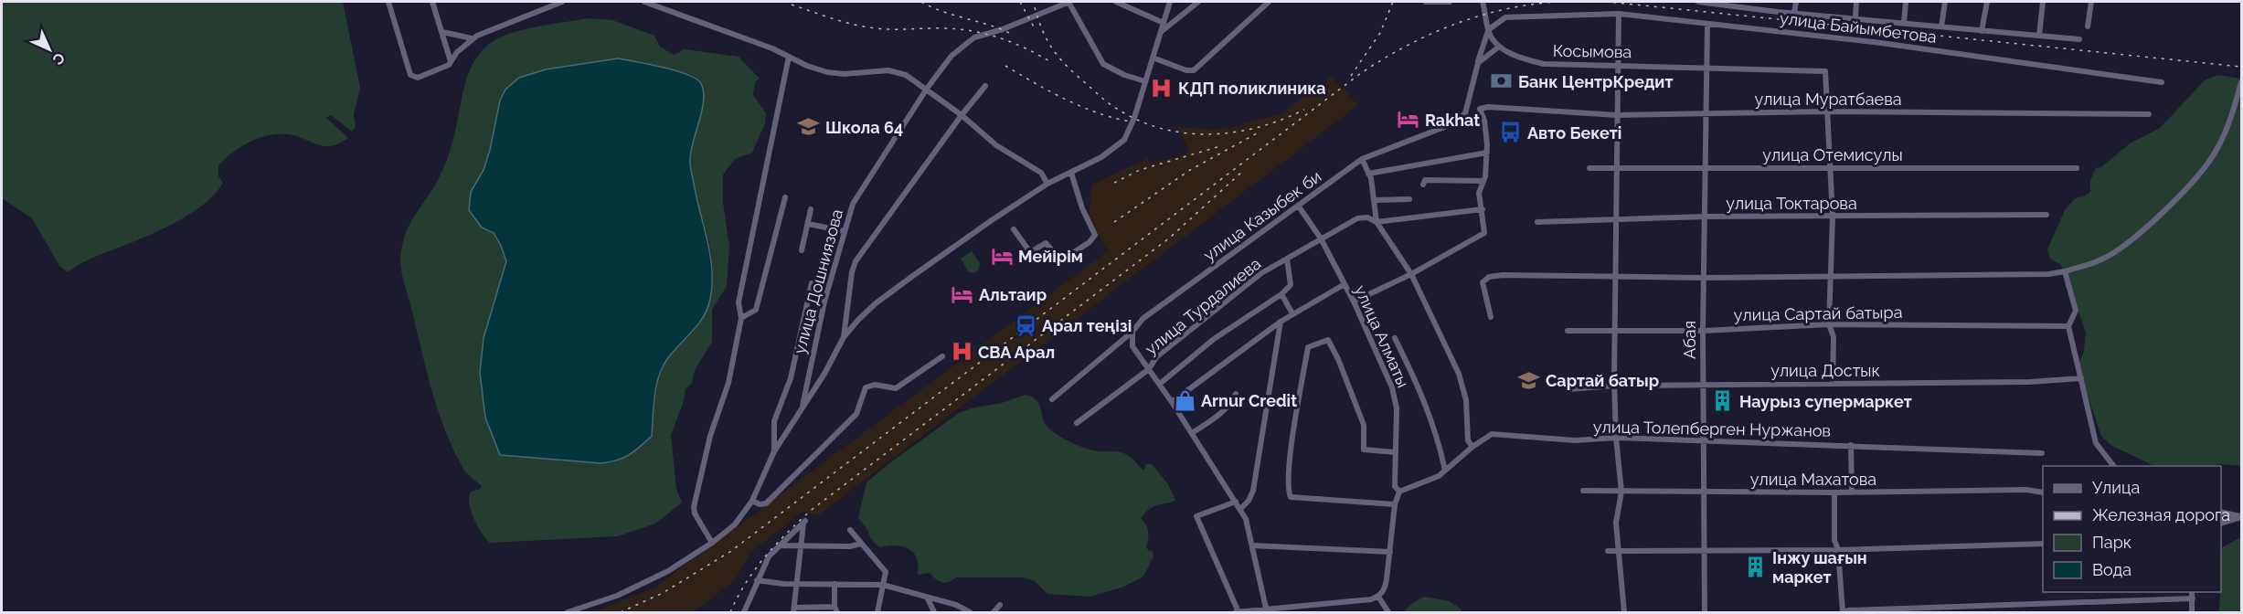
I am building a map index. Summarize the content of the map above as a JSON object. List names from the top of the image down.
{
  "streets": {
    "street": [
      "улица Байымбетова",
      "Косымова",
      "улица Муратбаева",
      "улица Отемисулы",
      "улица Токтарова",
      "улица Казыбек би",
      "улица Дошниязова",
      "улица Турдалиева",
      "улица Сартай батыра",
      "улица Алматы",
      "Абая",
      "улица Достык",
      "улица Толепберген Нуржанов",
      "улица Махатова"
    ]
  },
  "crossings": [
    ["улица Байымбетова", "улица Казыбек би"],
    ["улица Байымбетова", "Абая"],
    ["Косымова", "улица Муратбаева"],
    ["Косымова", "Абая"],
    ["улица Муратбаева", "Абая"],
    ["улица Отемисулы", "Абая"],
    ["улица Токтарова", "Абая"],
    ["улица Казыбек би", "улица Алматы"],
    ["улица Турдалиева", "улица Алматы"],
    ["улица Сартай батыра", "Абая"],
    ["улица Алматы", "улица Толепберген Нуржанов"],
    ["Абая", "улица Достык"],
    ["Абая", "улица Толепберген Нуржанов"],
    ["Абая", "улица Махатова"]
  ],
  "places": {
    "bank": ["Банк ЦентрКредит"],
    "hospital": ["КДП поликлиника", "СВА Арал"],
    "hotel": ["Rakhat", "Мейірім", "Альтаир"],
    "school or university": ["Школа 64", "Сартай батыр"],
    "bus stop": ["Авто Бекетi"],
    "station": ["Арал теңізі"],
    "shop": ["Arnur Credit"],
    "building": ["Наурыз супермаркет", "Інжу шағын маркет"]
  },
  "legend": [
    "Улица",
    "Железная дорога",
    "Парк",
    "Вода"
  ],
  "north": "bottom right"
}
